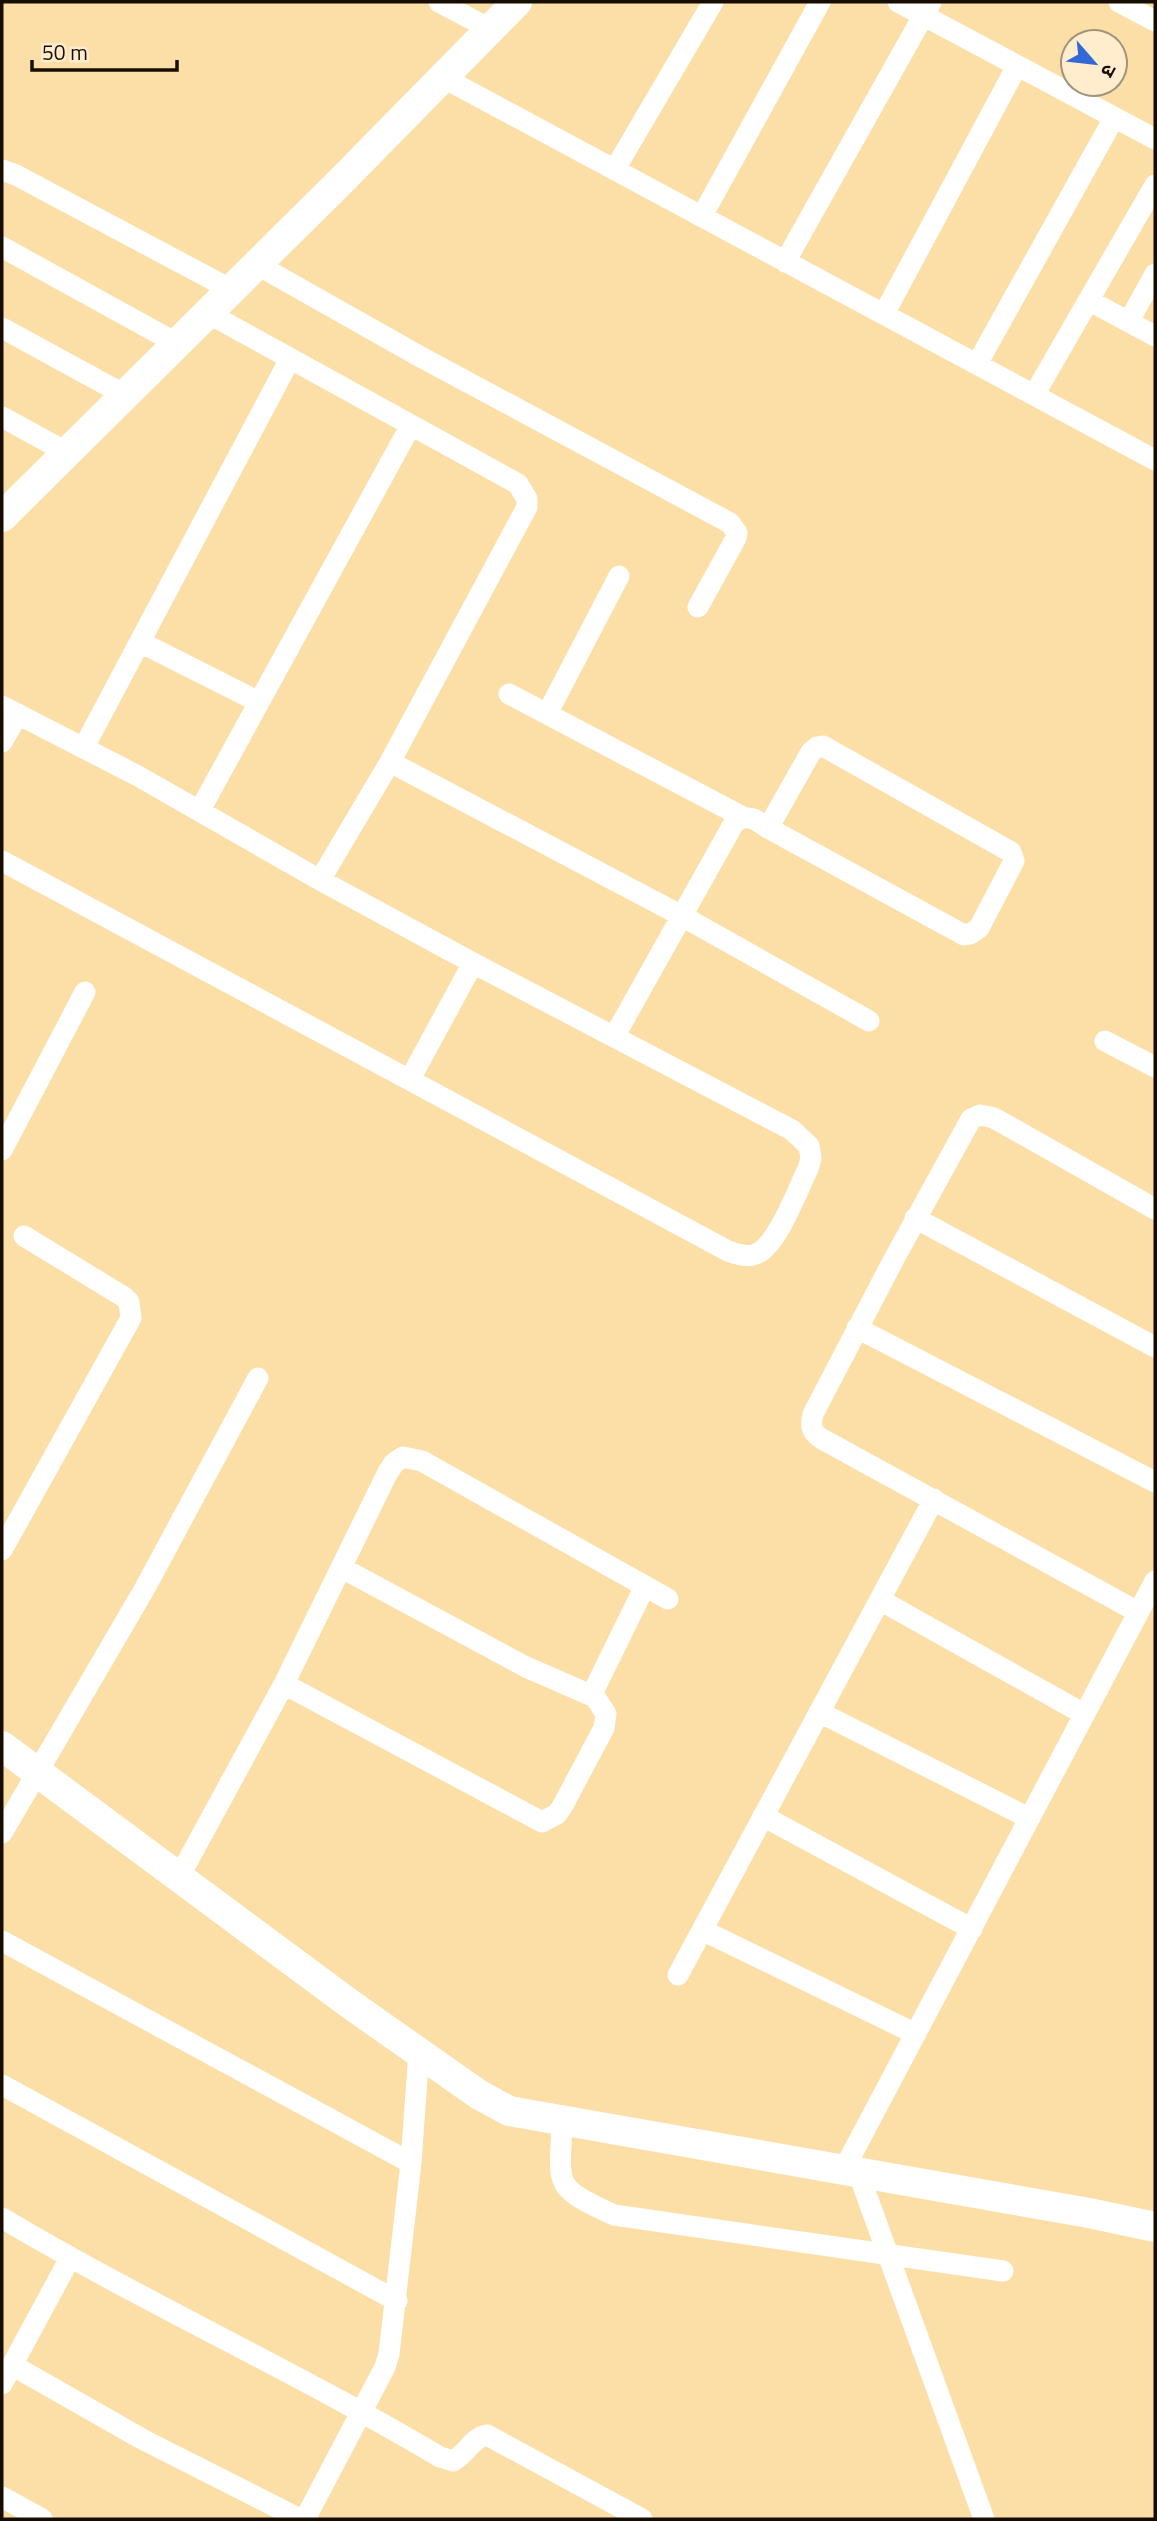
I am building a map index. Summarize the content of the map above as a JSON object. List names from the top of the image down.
{
  "scale_bar": "50 m",
  "north": "bottom right"
}
